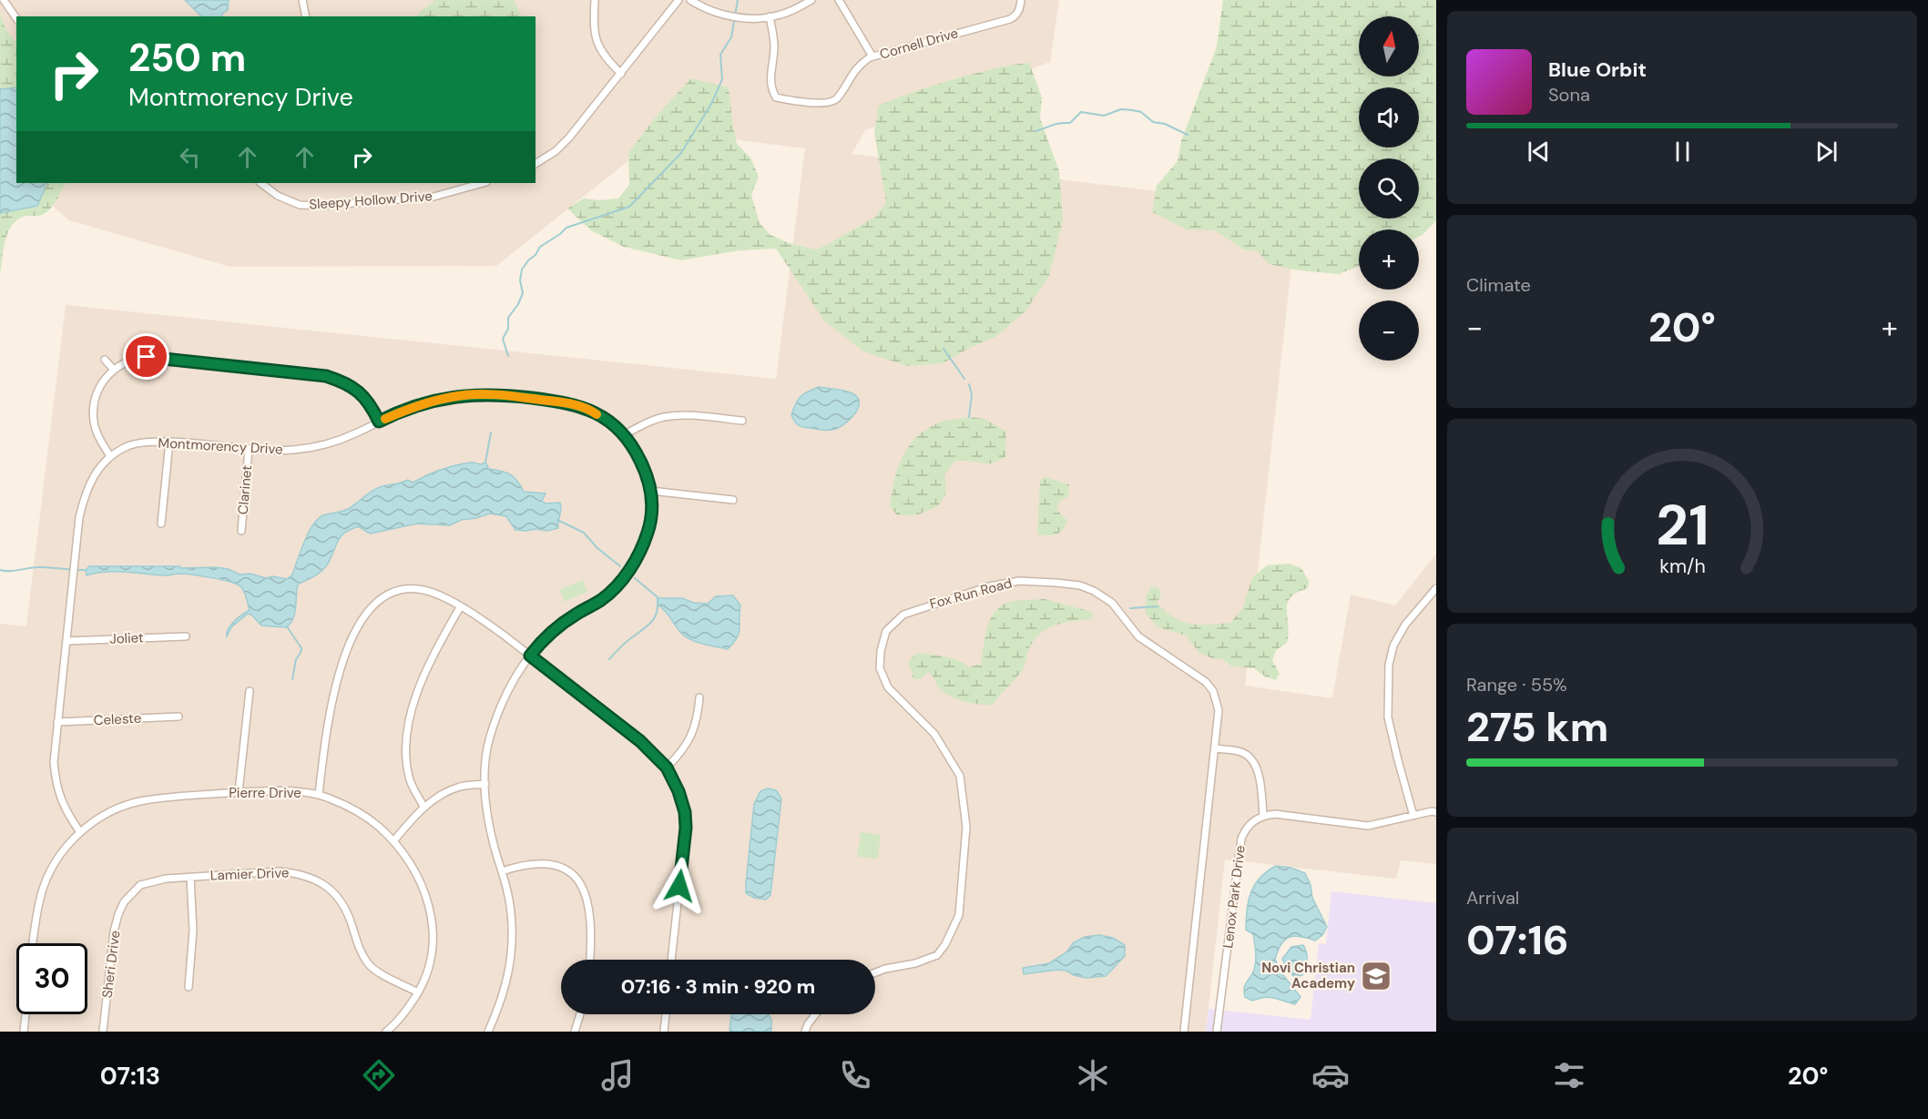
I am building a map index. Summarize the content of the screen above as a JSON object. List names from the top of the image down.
{
  "streets": {
    "street": [
      "Cornell Drive",
      "Sleepy Hollow Drive",
      "Montmorency Drive",
      "Clarinet",
      "Fox Run Road",
      "Joliet",
      "Celeste",
      "Pierre Drive",
      "Lamier Drive",
      "Lenox Park Drive",
      "Sheri Drive"
    ]
  },
  "crossings": [
    ["Montmorency Drive", "Clarinet"],
    ["Montmorency Drive", "Joliet"],
    ["Montmorency Drive", "Celeste"],
    ["Montmorency Drive", "Pierre Drive"],
    ["Pierre Drive", "Lamier Drive"],
    ["Lamier Drive", "Sheri Drive"]
  ],
  "places": {
    "school or university": ["Novi Christian Academy"]
  },
  "north": "top",
  "page": {
    "map_buttons": ["+", "−"],
    "turn": ["250 m", "Montmorency Drive"],
    "song": ["Blue Orbit", "Sona"],
    "tile": [
      "Climate",
      ["Range · 55%", "275 km"],
      ["Arrival", "07:16"]
    ],
    "heat": ["−", "20°", "+"],
    "limit": "30",
    "trip": "07:16 · 3 min · 920 m",
    "tabs": ["07:13", "20°"],
    "gauge": ["21", "km/h"]
  }
}
